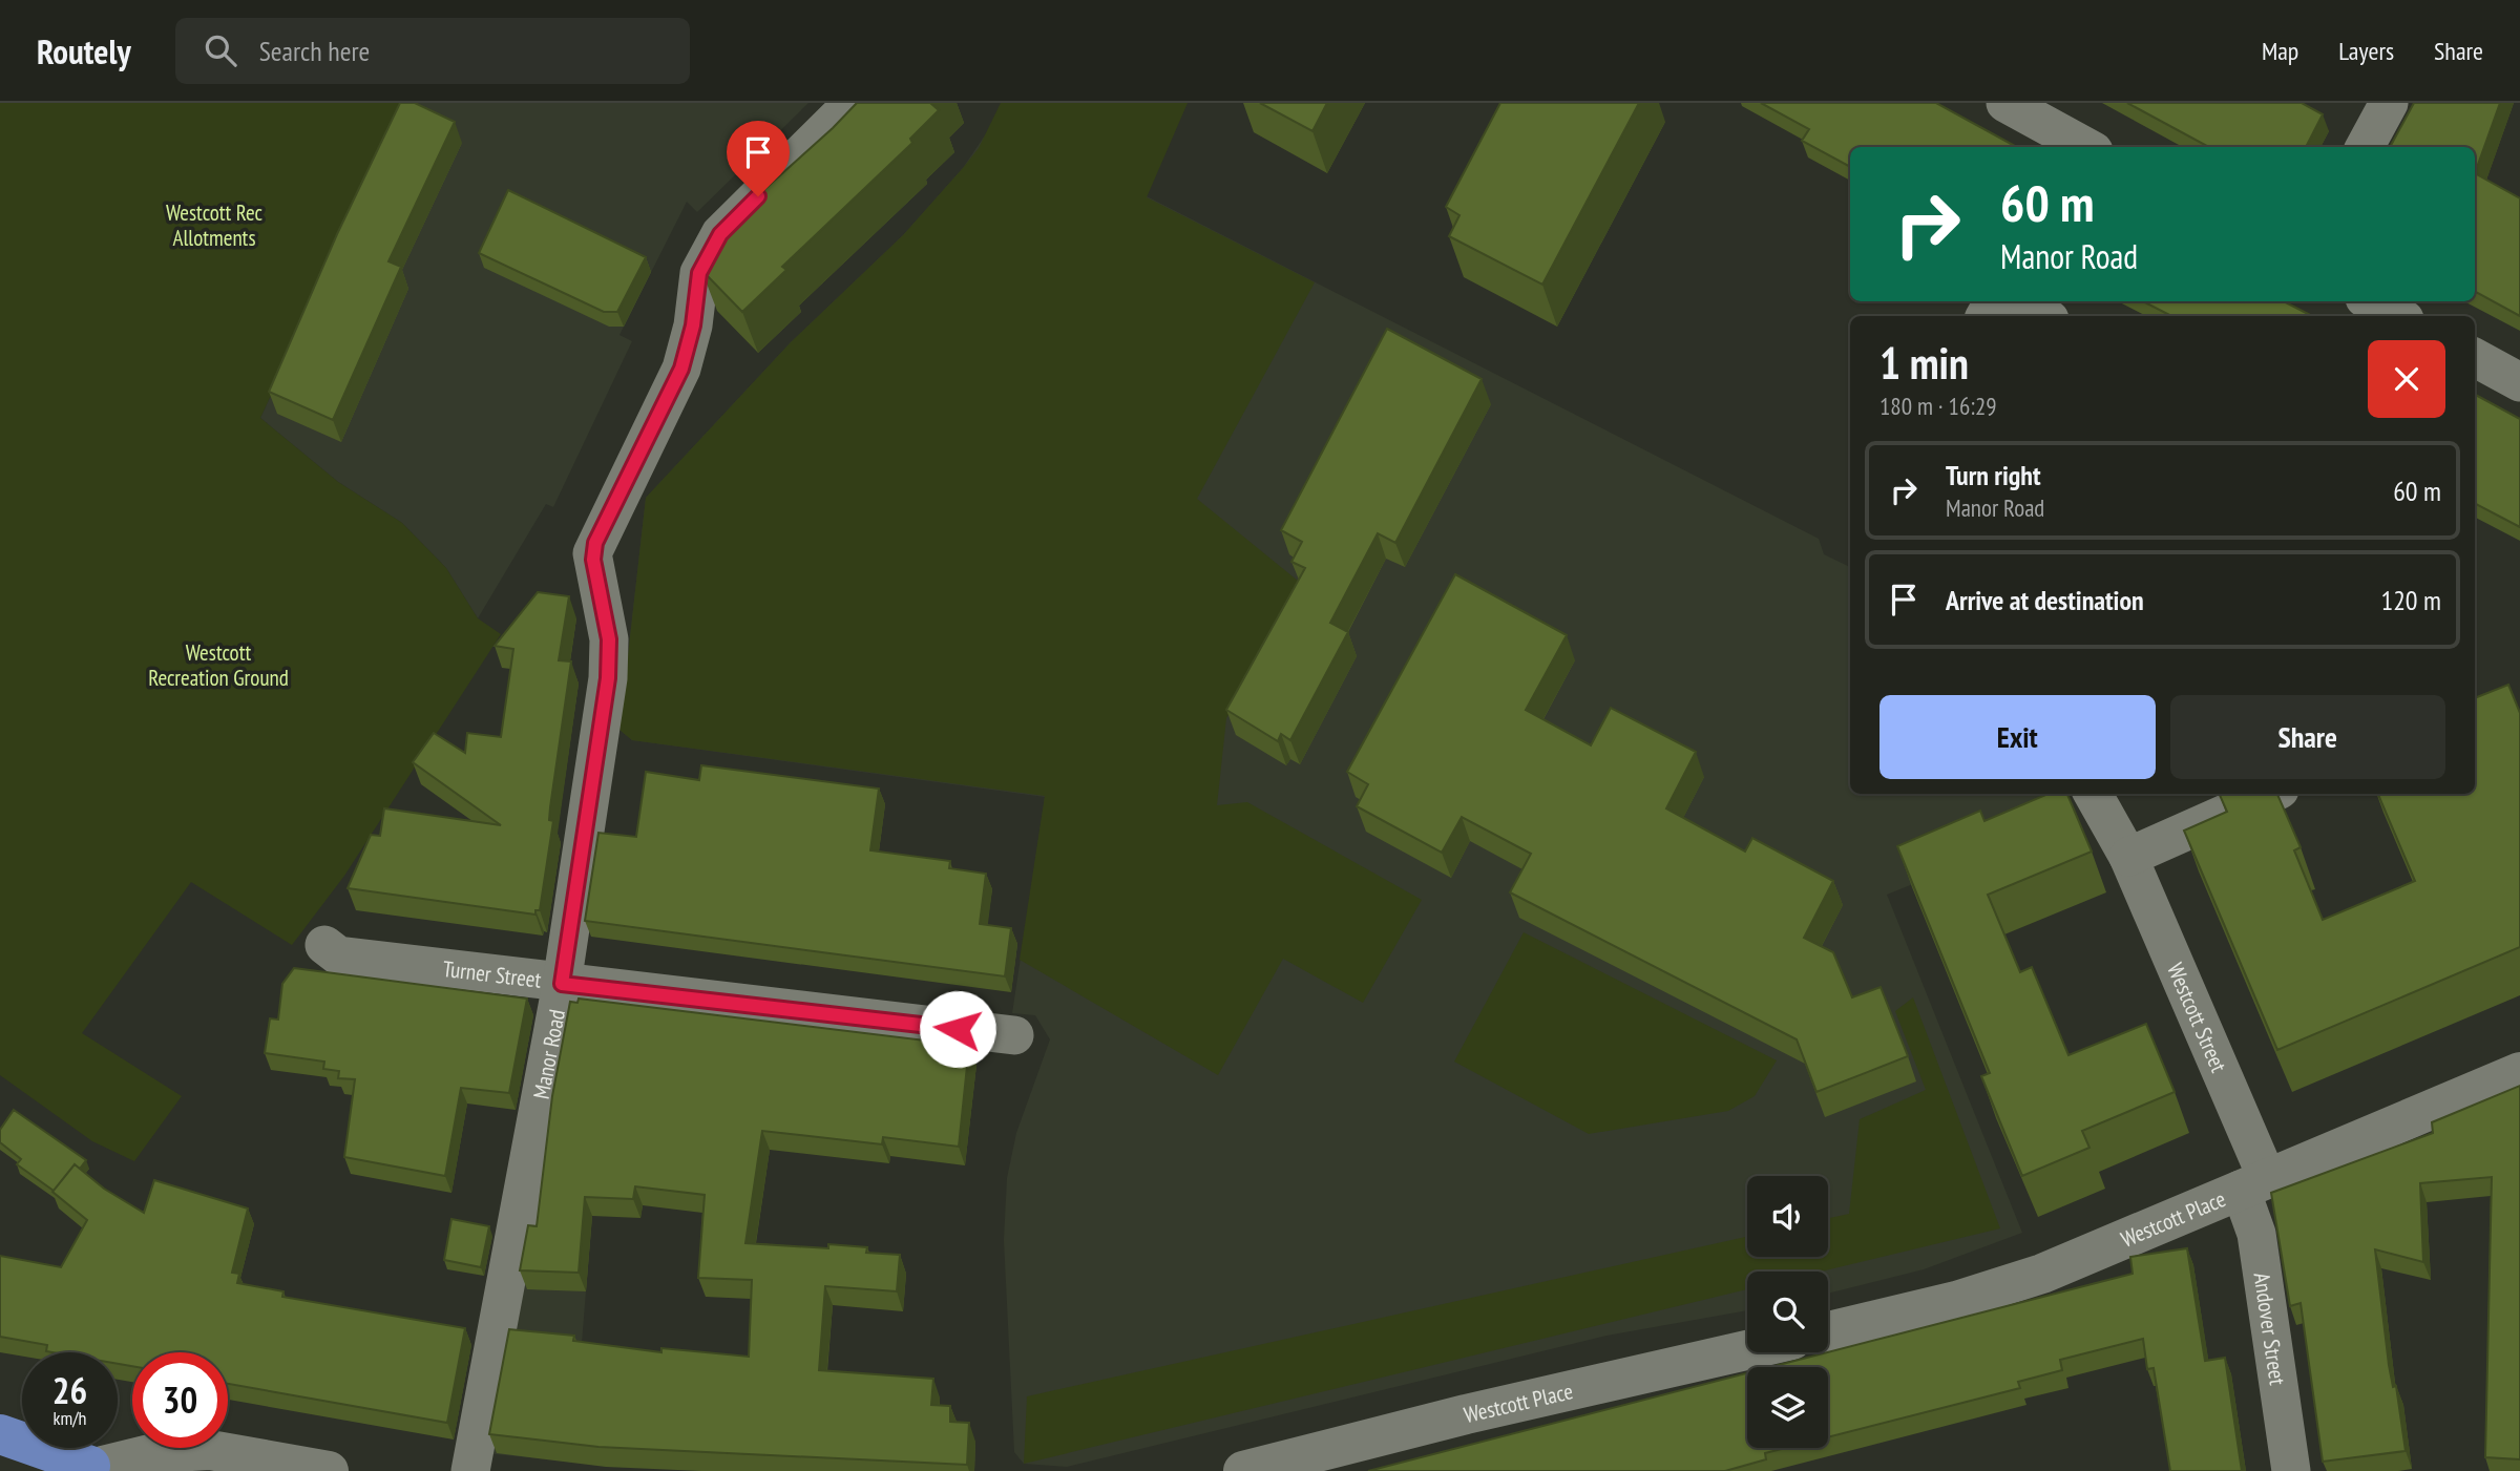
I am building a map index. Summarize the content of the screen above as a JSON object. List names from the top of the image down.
{
  "streets": {
    "main road": ["Westcott Place"],
    "street": [
      "Turner Street",
      "Westcott Street",
      "Manor Road",
      "Andover Street"
    ]
  },
  "crossings": [
    ["Turner Street", "Manor Road"],
    ["Westcott Street", "Westcott Place"],
    ["Westcott Street", "Andover Street"],
    ["Westcott Place", "Andover Street"]
  ],
  "parks": ["Westcott Rec Allotments", "Westcott Recreation Ground"],
  "page": {
    "header": "Routely",
    "search": "Search here",
    "nav": ["Map", "Layers", "Share"],
    "turn": ["60 m", "Manor Road"],
    "heading": ["1 min", "180 m · 16:29"],
    "list": [
      {
        "name": "Turn right",
        "note": "Manor Road",
        "value": "60 m"
      },
      {
        "name": "Arrive at destination",
        "value": "120 m"
      }
    ],
    "buttons": ["Exit", "Share"],
    "speed": "26 km/h",
    "limit": "30"
  }
}
